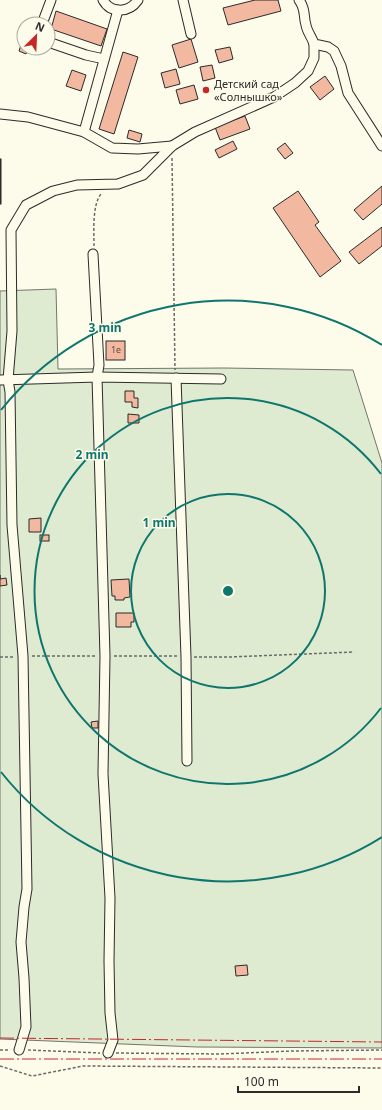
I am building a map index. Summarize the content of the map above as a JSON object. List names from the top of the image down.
{
  "places": ["Детский сад «Солнышко»"],
  "house_numbers": ["1е"],
  "scale_bar": "100 m",
  "north": "top right",
  "rings": ["3 min", "2 min", "1 min"]
}
